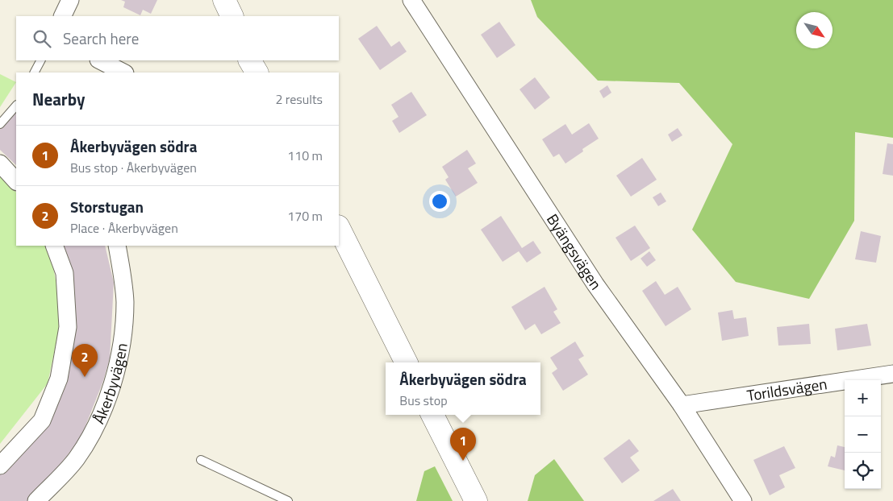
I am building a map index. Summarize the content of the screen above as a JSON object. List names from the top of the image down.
{
  "streets": {
    "street": ["Byängsvägen", "Åkerbyvägen", "Torildsvägen"]
  },
  "crossings": [
    ["Byängsvägen", "Torildsvägen"]
  ],
  "north": "bottom right",
  "page": {
    "search": "Search here",
    "heading": ["Nearby", "2 results"],
    "list": [
      {
        "mark": "1",
        "name": "Åkerbyvägen södra",
        "note": "Bus stop · Åkerbyvägen",
        "value": "110 m"
      },
      {
        "mark": "2",
        "name": "Storstugan",
        "note": "Place · Åkerbyvägen",
        "value": "170 m"
      }
    ],
    "pins": ["2", "1"],
    "popup": ["Åkerbyvägen södra", "Bus stop"],
    "map_buttons": ["+", "−"]
  }
}
